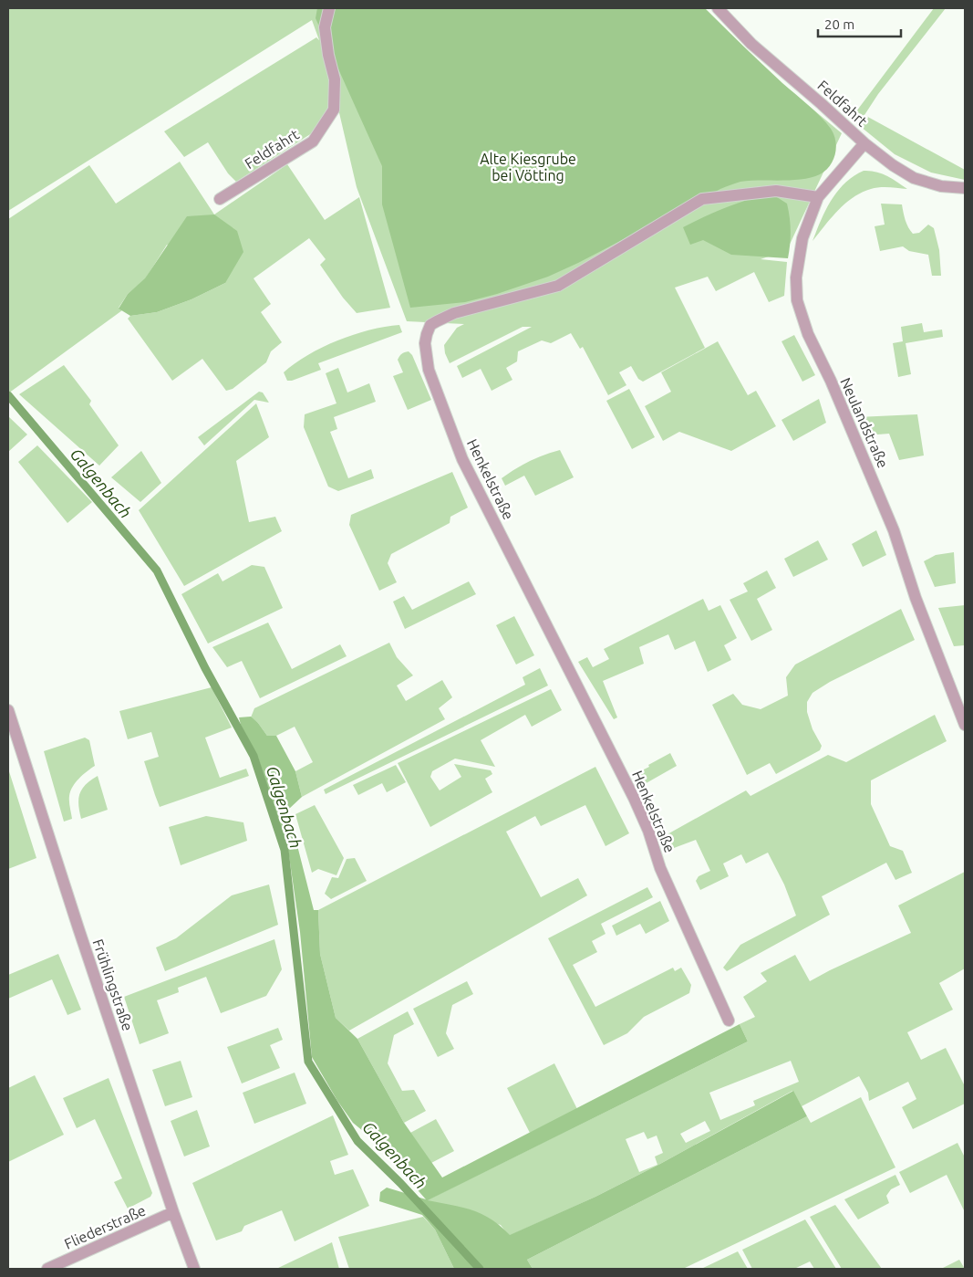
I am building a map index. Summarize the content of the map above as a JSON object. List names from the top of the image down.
{
  "streets": {
    "street": [
      "Feldfahrt",
      "Neulandstraße",
      "Henkelstraße",
      "Frühlingstraße",
      "Fliederstraße"
    ]
  },
  "crossings": [
    ["Feldfahrt", "Neulandstraße"],
    ["Neulandstraße", "Henkelstraße"],
    ["Frühlingstraße", "Fliederstraße"]
  ],
  "water": ["Galgenbach"],
  "parks": ["Alte Kiesgrube bei Vötting"],
  "scale_bar": "20 m"
}
